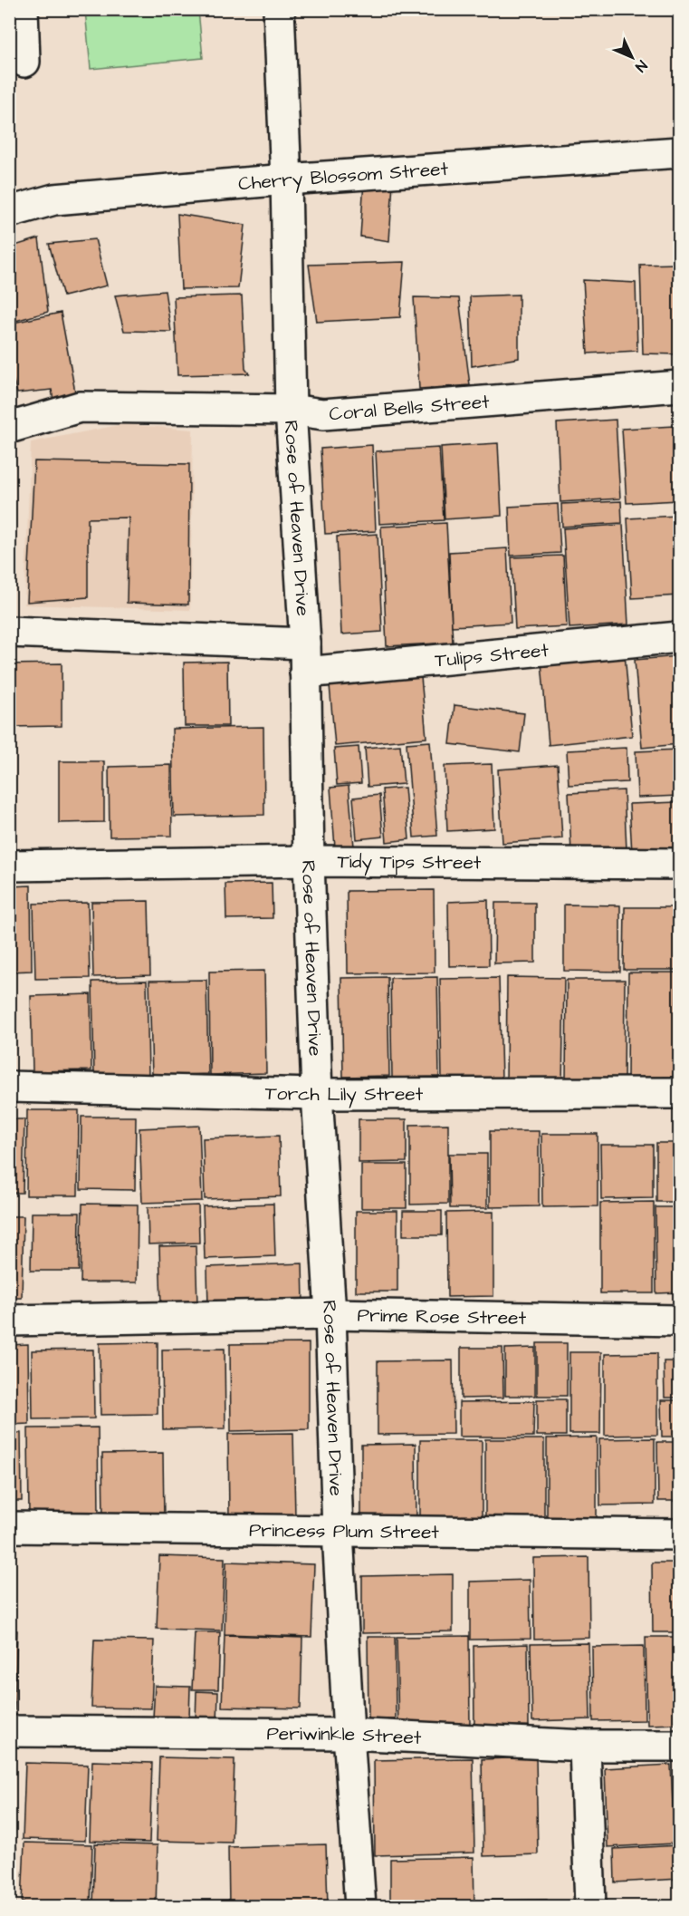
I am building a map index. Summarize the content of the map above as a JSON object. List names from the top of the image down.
{
  "streets": {
    "street": [
      "Cherry Blossom Street",
      "Coral Bells Street",
      "Rose of Heaven Drive",
      "Tulips Street",
      "Tidy Tips Street",
      "Torch Lily Street",
      "Prime Rose Street",
      "Princess Plum Street",
      "Periwinkle Street"
    ]
  },
  "crossings": [
    ["Cherry Blossom Street", "Rose of Heaven Drive"],
    ["Coral Bells Street", "Rose of Heaven Drive"],
    ["Rose of Heaven Drive", "Tulips Street"],
    ["Rose of Heaven Drive", "Tidy Tips Street"],
    ["Rose of Heaven Drive", "Torch Lily Street"],
    ["Rose of Heaven Drive", "Prime Rose Street"],
    ["Rose of Heaven Drive", "Princess Plum Street"],
    ["Rose of Heaven Drive", "Periwinkle Street"]
  ],
  "north": "bottom right"
}
